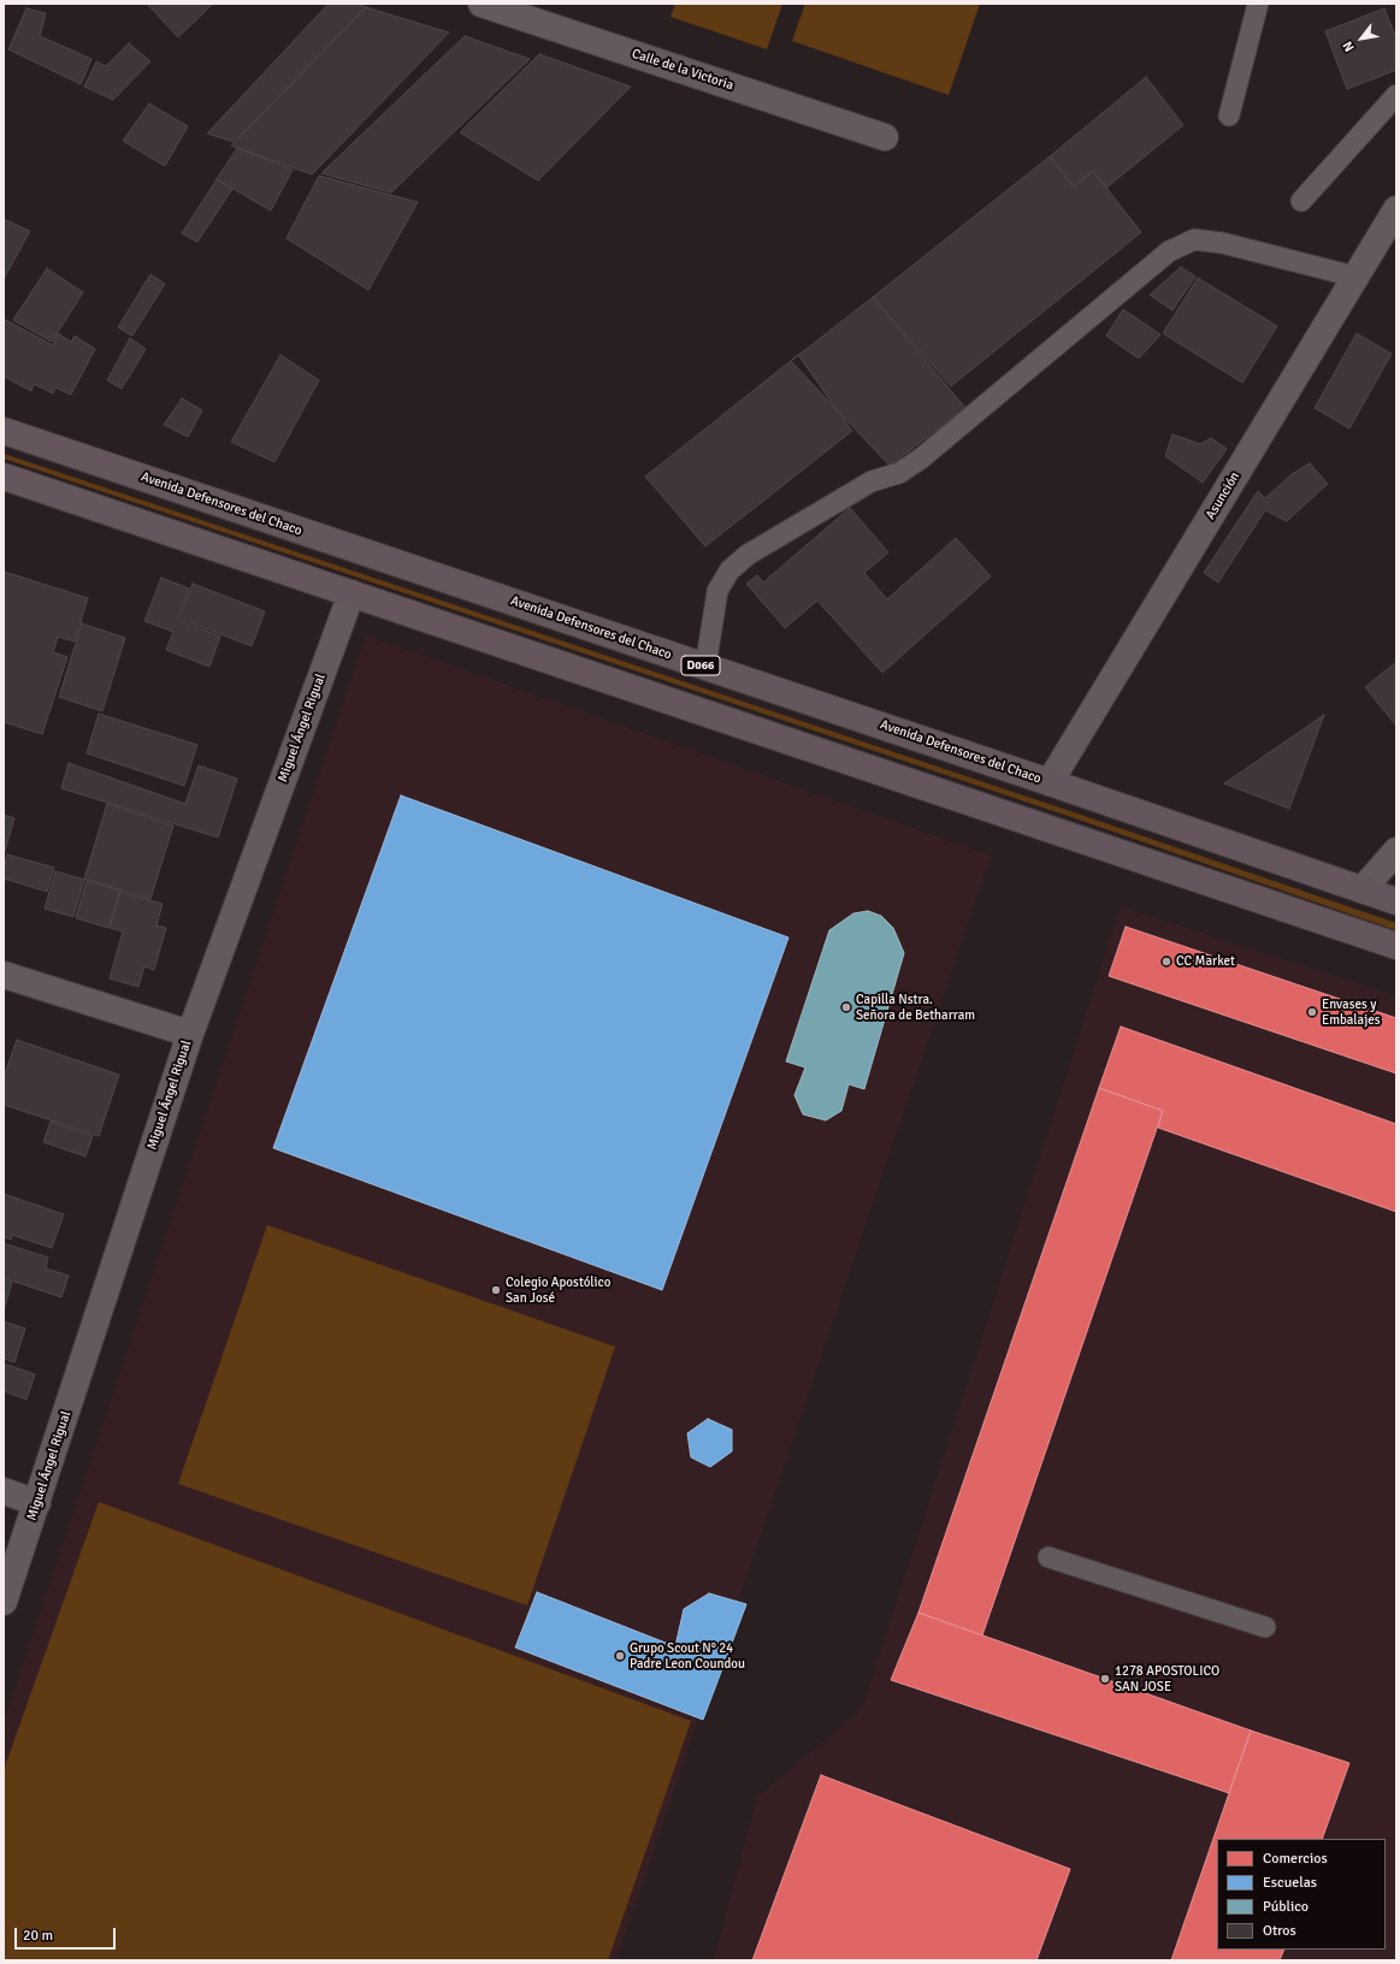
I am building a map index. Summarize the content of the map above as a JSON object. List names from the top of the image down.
{
  "streets": {
    "highway": ["Avenida Defensores del Chaco", "D066"],
    "street": ["Calle de la Victoria", "Asunción", "Miguel Ángel Rigual"]
  },
  "crossings": [
    ["Asunción", "Avenida Defensores del Chaco"]
  ],
  "places": [
    "CC Market",
    "Capilla Nstra. Señora de Betharram",
    "Envases y Embalajes",
    "Colegio Apostólico San José",
    "Grupo Scout N° 24 Padre Leon Coundou",
    "1278 APOSTOLICO SAN JOSE"
  ],
  "legend": [
    "Comercios",
    "Escuelas",
    "Público",
    "Otros"
  ],
  "scale_bar": "20 m",
  "north": "bottom left"
}
